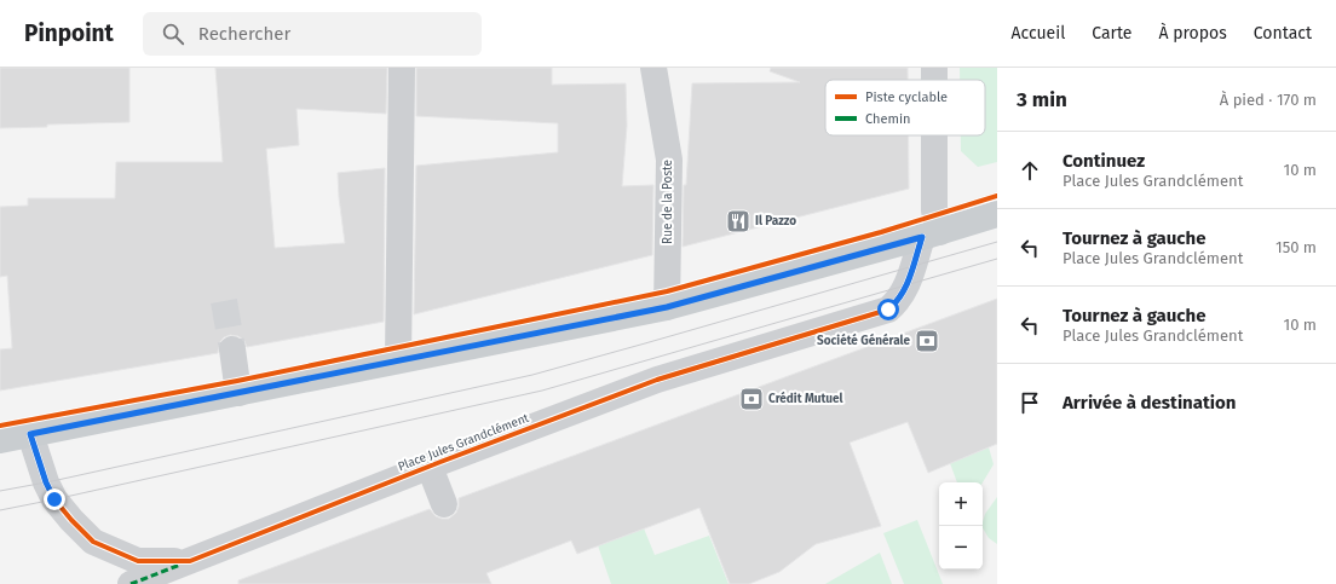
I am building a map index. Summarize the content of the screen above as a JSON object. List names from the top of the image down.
{
  "streets": {
    "street": ["Rue de la Poste", "Place Jules Grandclément"]
  },
  "places": {
    "restaurant": ["Il Pazzo"],
    "bank": ["Société Générale", "Crédit Mutuel"]
  },
  "legend": ["Piste cyclable", "Chemin"],
  "page": {
    "header": "Pinpoint",
    "search": "Rechercher",
    "nav": [
      "Accueil",
      "Carte",
      "À propos",
      "Contact"
    ],
    "heading": ["3 min", "À pied · 170 m"],
    "list": [
      ["Continuez", "Place Jules Grandclément", "10 m"],
      ["Tournez à gauche", "Place Jules Grandclément", "150 m"],
      ["Tournez à gauche", "Place Jules Grandclément", "10 m"],
      "Arrivée à destination"
    ],
    "map_buttons": ["+", "−"]
  }
}
